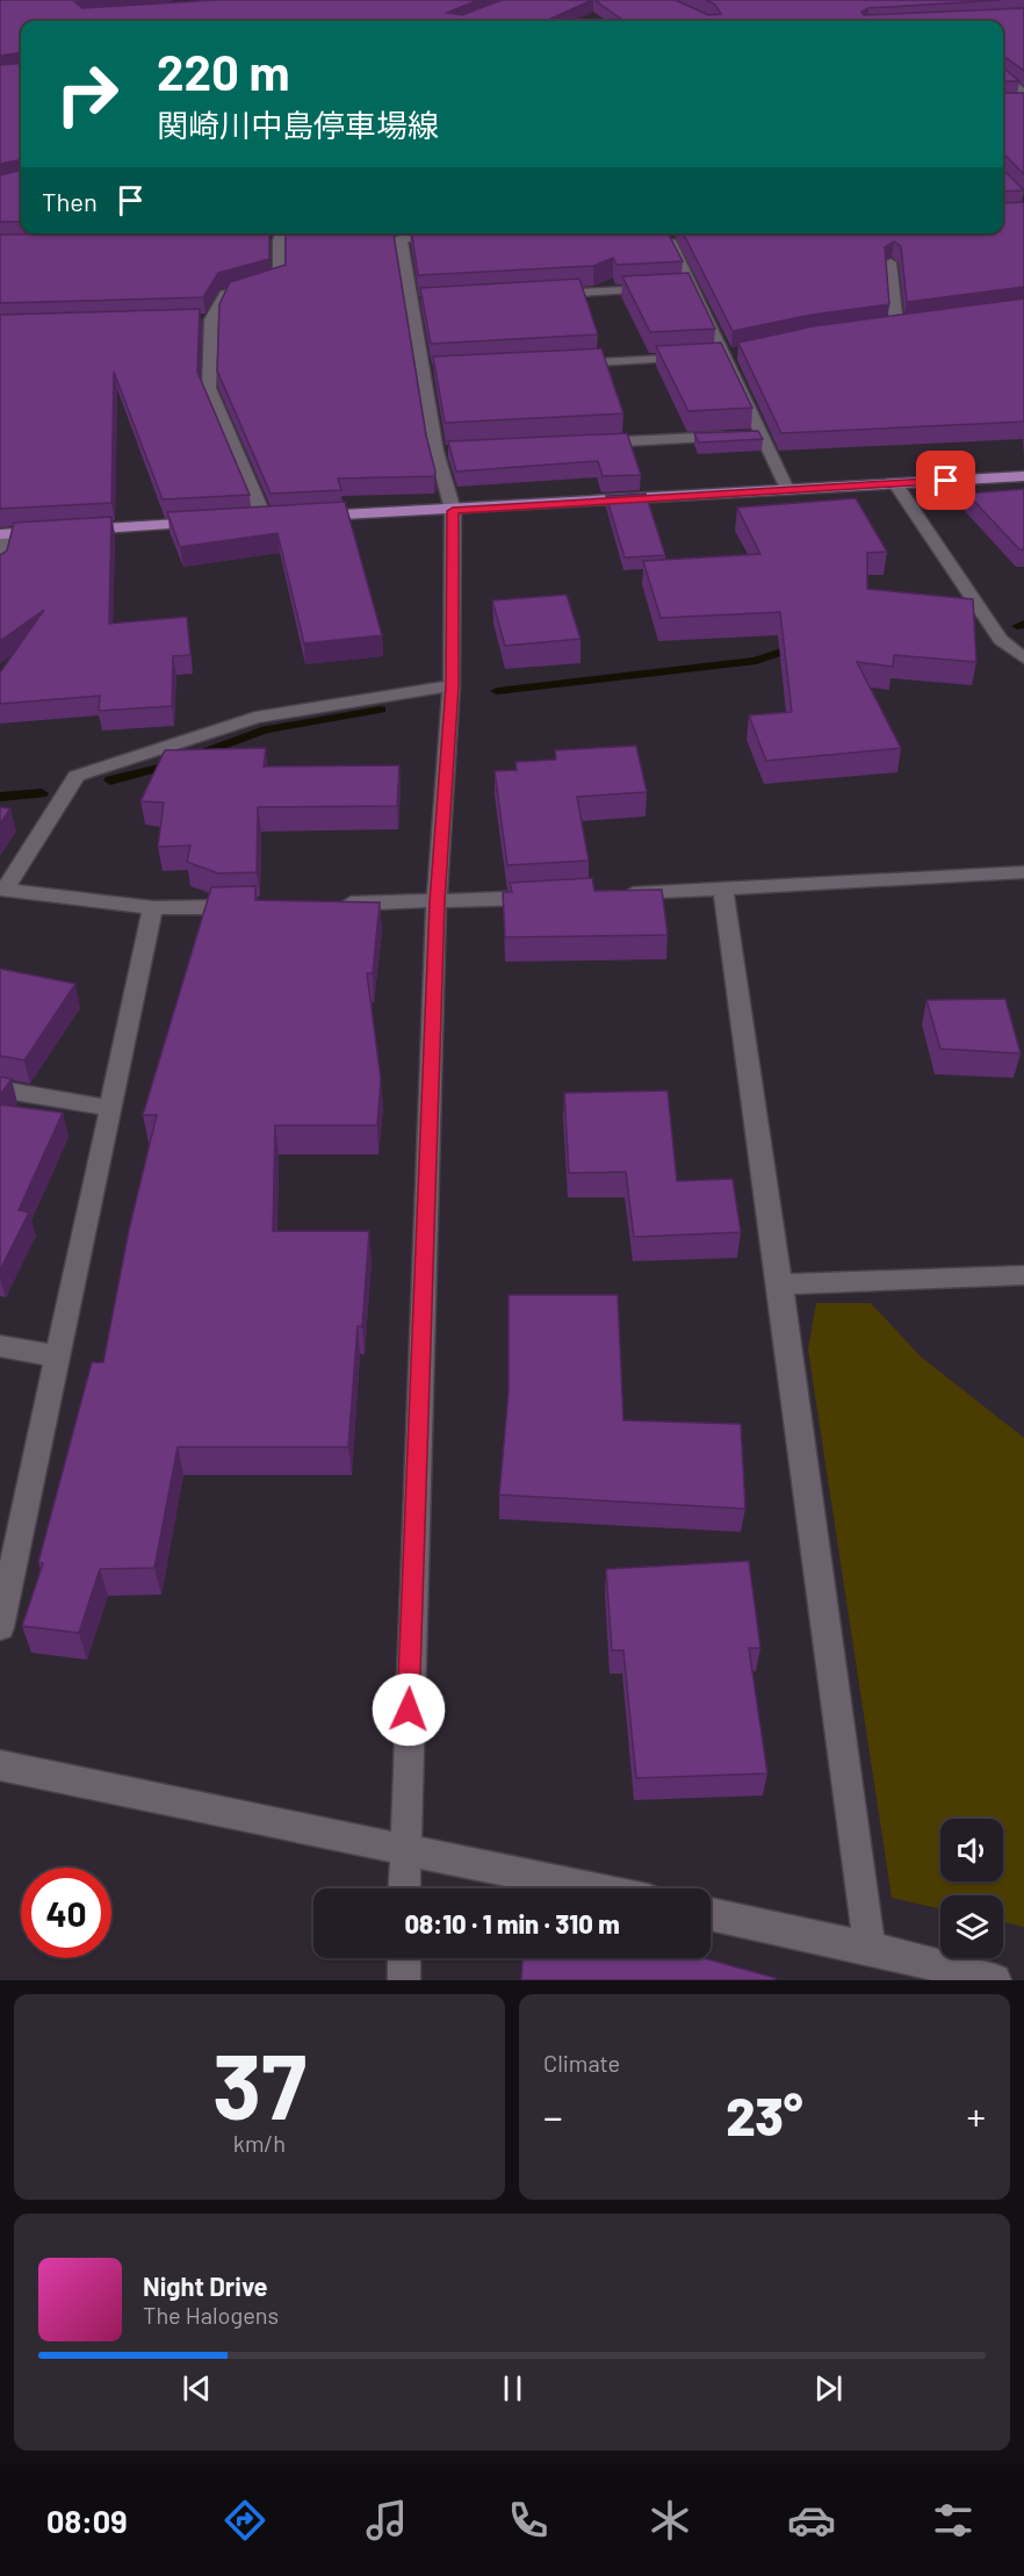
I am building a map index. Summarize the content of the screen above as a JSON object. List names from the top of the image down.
{
  "page": {
    "turn": ["220 m", "関崎川中島停車場線"],
    "then": "Then",
    "limit": "40",
    "trip": "08:10 · 1 min · 310 m",
    "tile": [
      ["37", "km/h"],
      "Climate"
    ],
    "heat": ["−", "23°", "+"],
    "song": ["Night Drive", "The Halogens"],
    "tabs": "08:09"
  }
}
